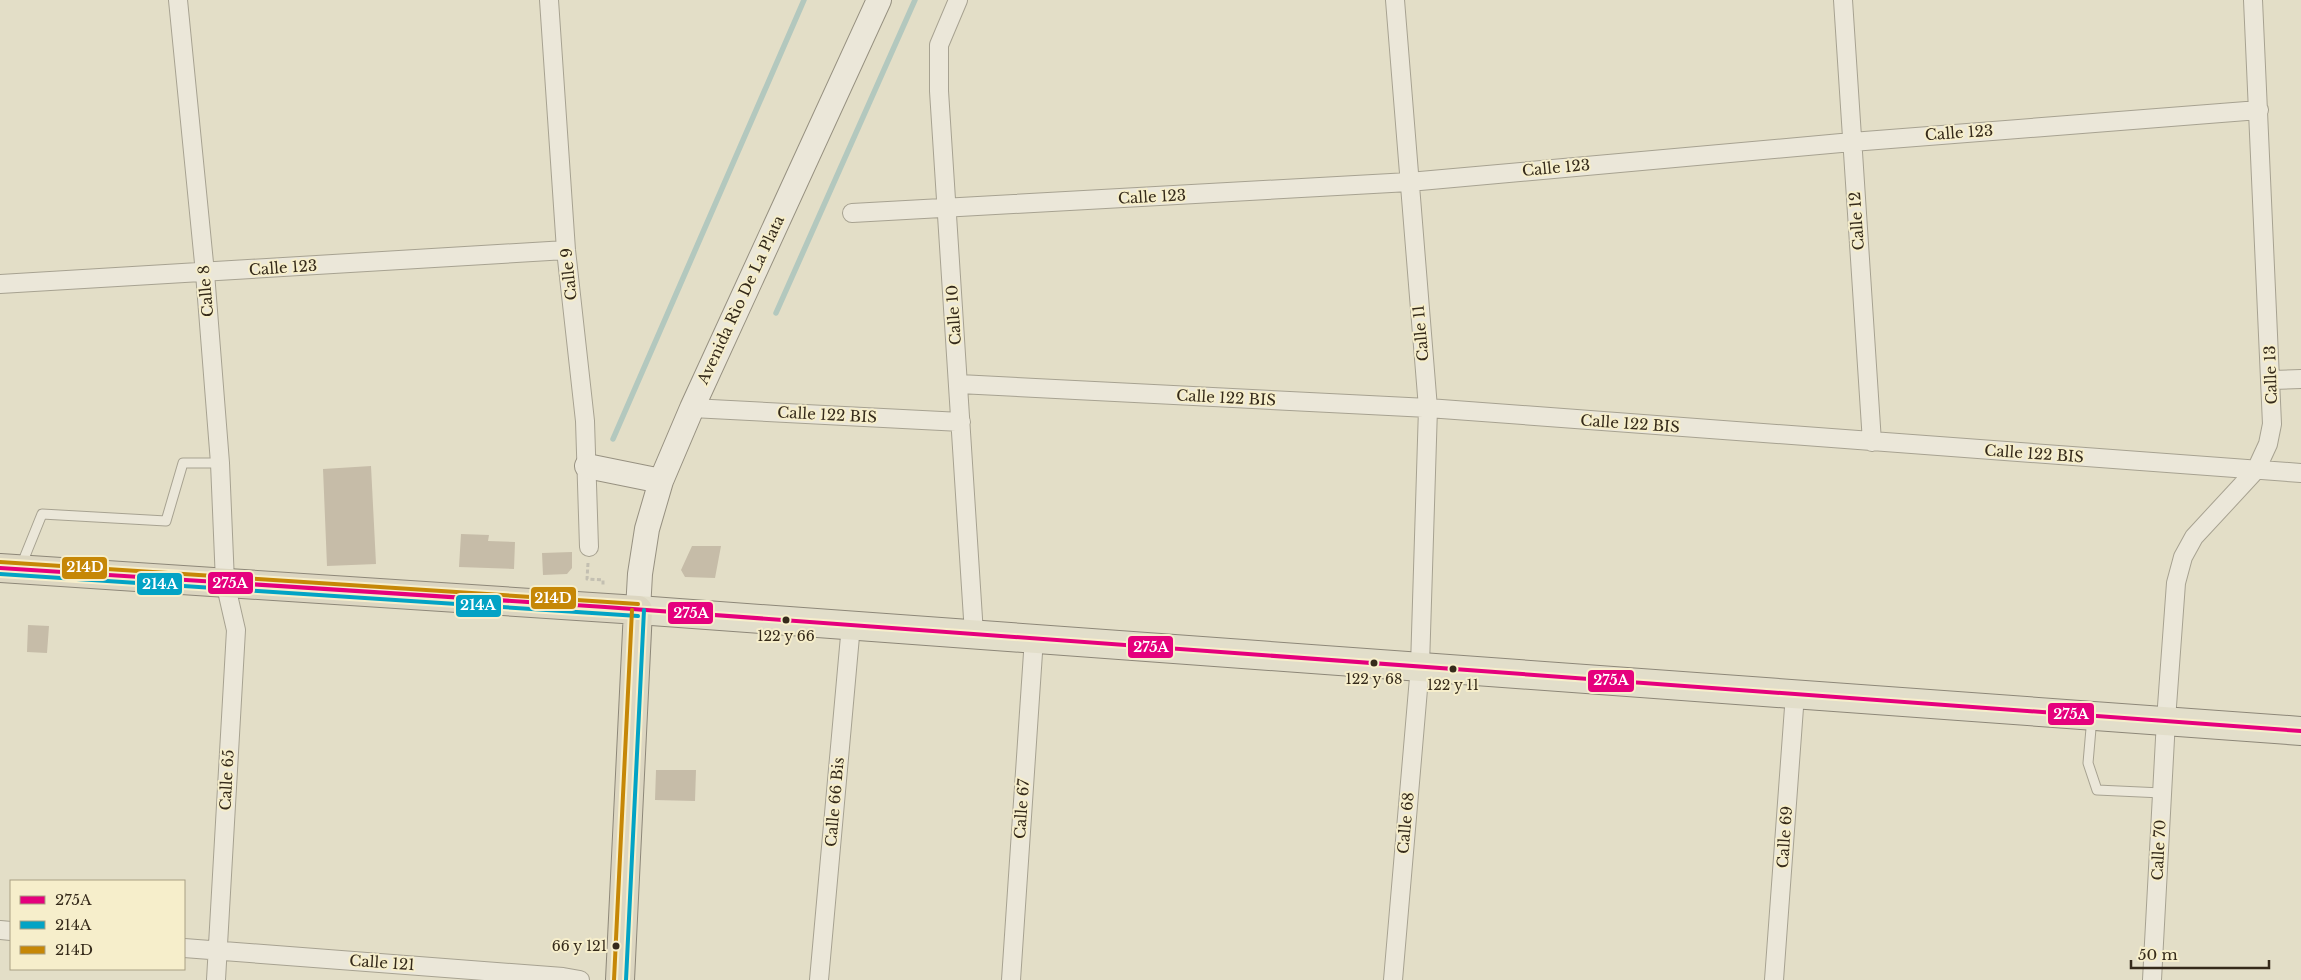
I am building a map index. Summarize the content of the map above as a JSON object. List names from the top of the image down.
{
  "streets": {
    "main road": ["Avenida Rìo De La Plata"],
    "street": [
      "Calle 123",
      "Calle 12",
      "Calle 9",
      "Calle 8",
      "Calle 10",
      "Calle 11",
      "Calle 13",
      "Calle 122 BIS",
      "Calle 65",
      "Calle 66 Bis",
      "Calle 67",
      "Calle 68",
      "Calle 69",
      "Calle 70",
      "Calle 121"
    ]
  },
  "crossings": [
    ["Calle 123", "Calle 12"],
    ["Calle 123", "Calle 9"],
    ["Calle 123", "Calle 8"],
    ["Calle 123", "Calle 10"],
    ["Calle 123", "Calle 11"],
    ["Calle 123", "Calle 13"],
    ["Calle 12", "Calle 122 BIS"],
    ["Calle 8", "Calle 65"],
    ["Avenida Rìo De La Plata", "Calle 122 BIS"],
    ["Calle 10", "Calle 122 BIS"],
    ["Calle 11", "Calle 122 BIS"],
    ["Calle 11", "Calle 68"],
    ["Calle 13", "Calle 122 BIS"],
    ["Calle 13", "Calle 70"],
    ["Calle 65", "Calle 121"]
  ],
  "places": [
    "122 y 66",
    "122 y 68",
    "122 y 11",
    "66 y 121"
  ],
  "lines": ["transit line 214D", "transit line 275A", "transit line 214A"],
  "legend": ["275A", "214A", "214D"],
  "scale_bar": "50 m"
}
